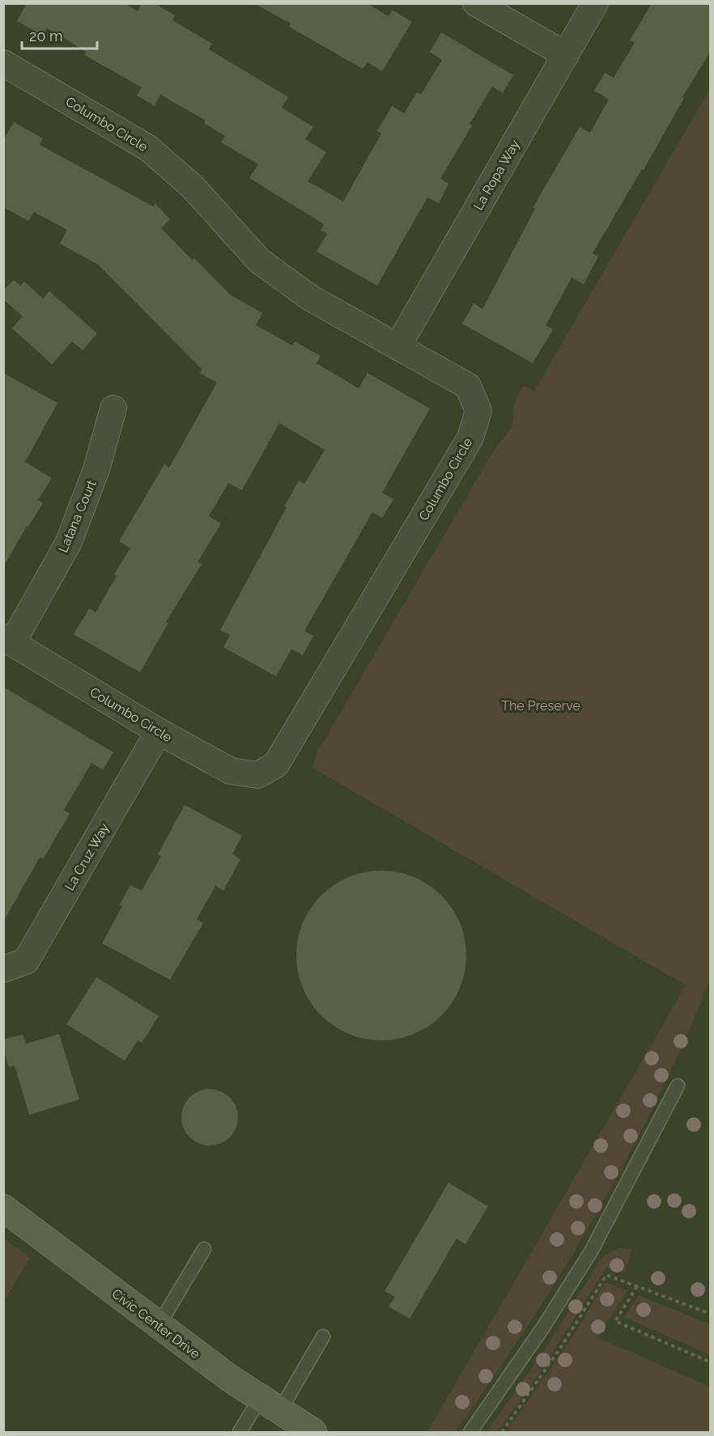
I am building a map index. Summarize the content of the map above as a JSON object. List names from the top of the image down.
{
  "streets": {
    "street": [
      "Columbo Circle",
      "La Ropa Way",
      "Latana Court",
      "La Cruz Way",
      "Civic Center Drive"
    ]
  },
  "crossings": [
    ["Columbo Circle", "La Ropa Way"],
    ["Columbo Circle", "Latana Court"],
    ["Columbo Circle", "La Cruz Way"]
  ],
  "parks": ["The Preserve"],
  "scale_bar": "20 m"
}
